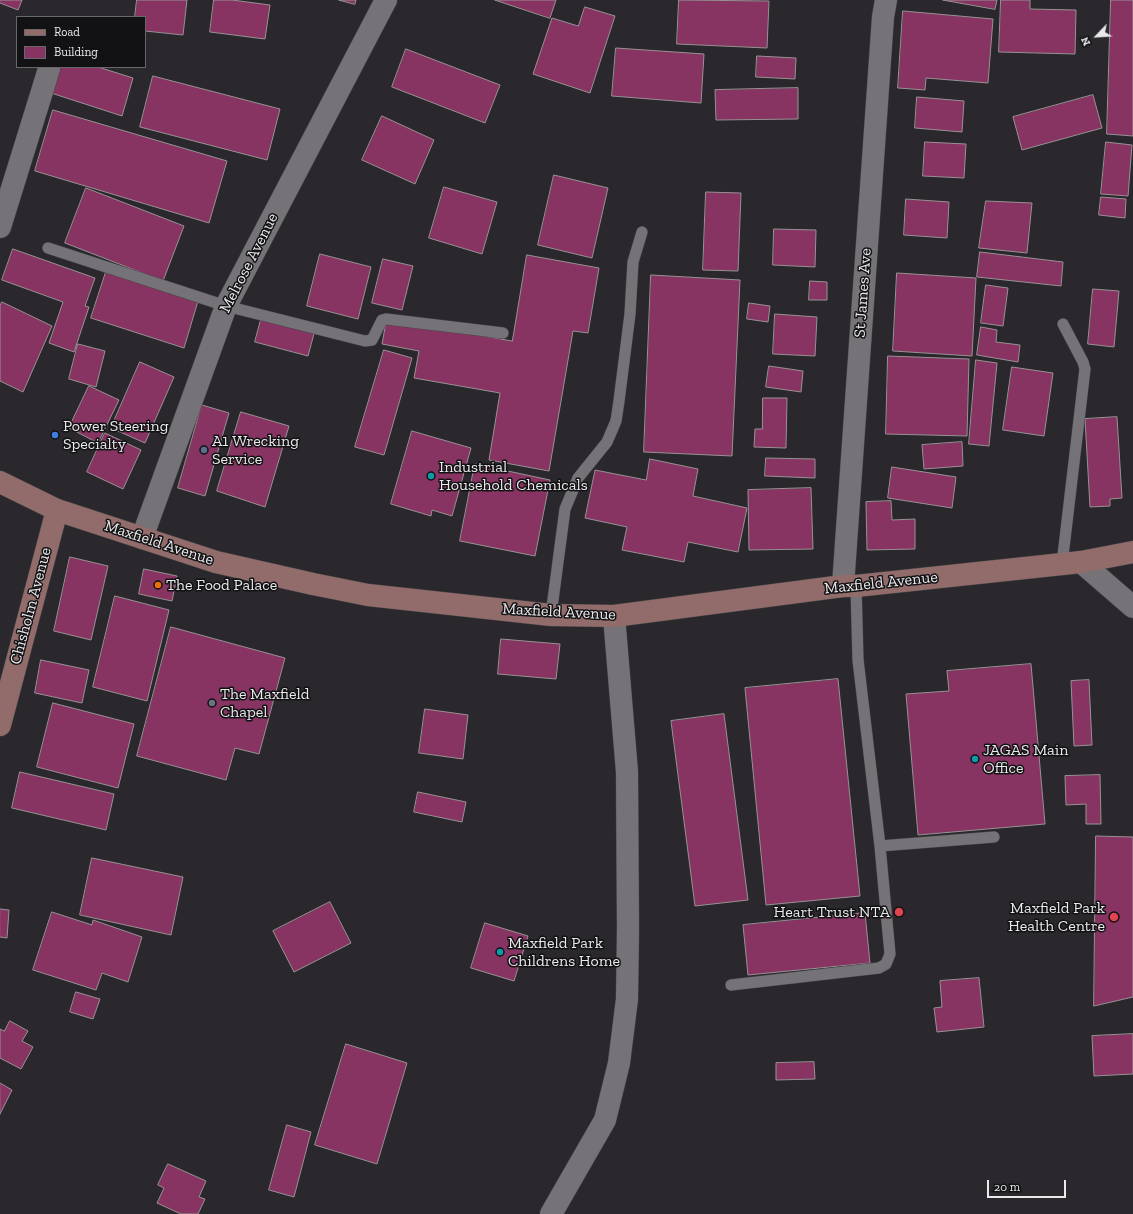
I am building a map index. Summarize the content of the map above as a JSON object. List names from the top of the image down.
{
  "streets": {
    "main road": ["Maxfield Avenue", "Chisholm Avenue"],
    "street": ["Melrose Avenue", "St James Ave"]
  },
  "crossings": [
    ["Melrose Avenue", "Maxfield Avenue"],
    ["St James Ave", "Maxfield Avenue"],
    ["Maxfield Avenue", "Chisholm Avenue"]
  ],
  "places": [
    "Power Steering Specialty",
    "A1 Wrecking Service",
    "Industrial Household Chemicals",
    "The Food Palace",
    "The Maxfield Chapel",
    "JAGAS Main Office",
    "Heart Trust NTA",
    "Maxfield Park Health Centre",
    "Maxfield Park Childrens Home"
  ],
  "legend": ["Road", "Building"],
  "scale_bar": "20 m",
  "north": "bottom left"
}
